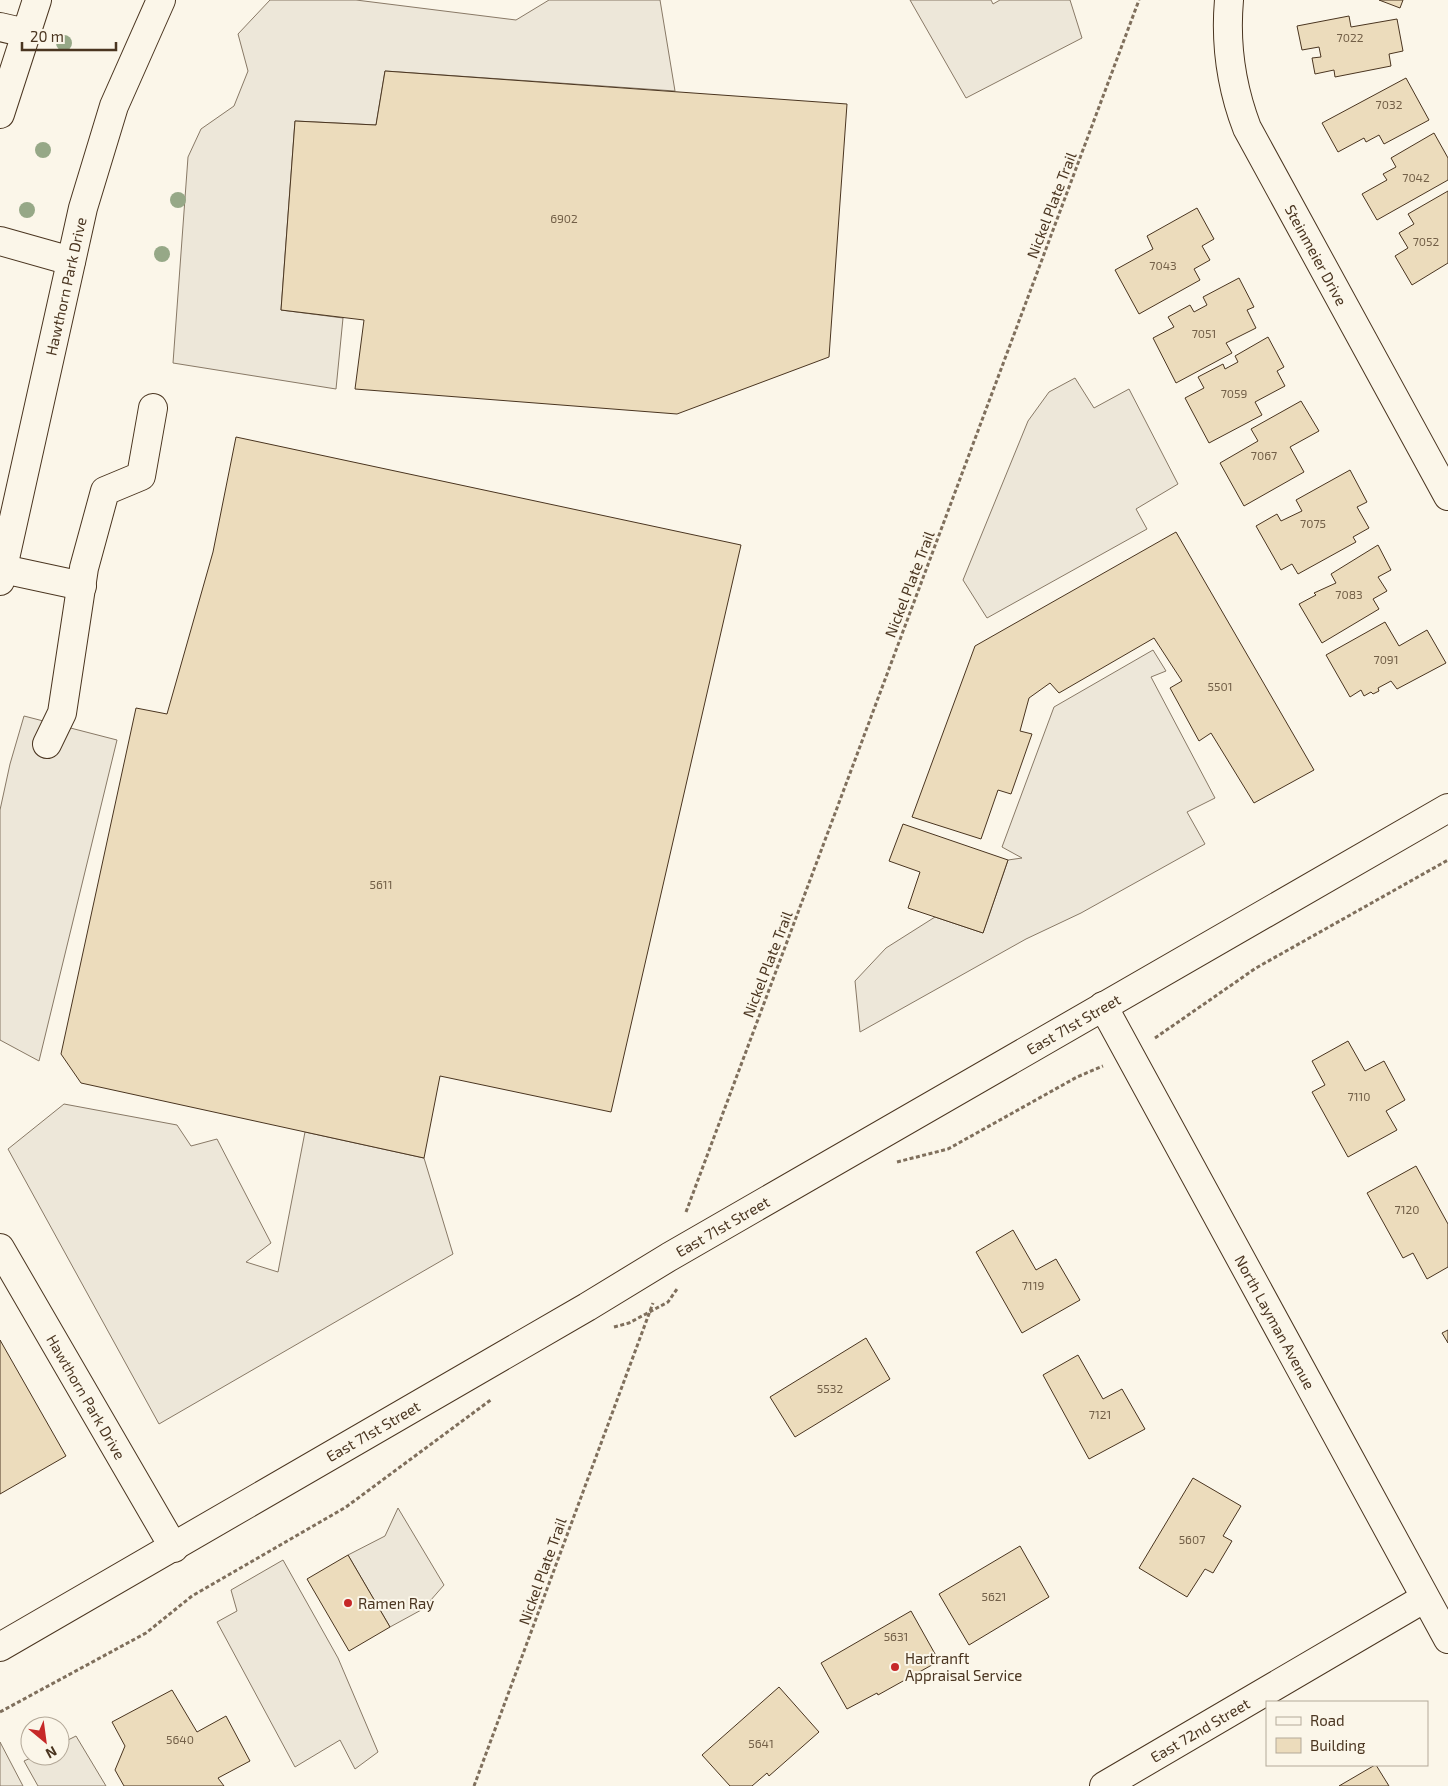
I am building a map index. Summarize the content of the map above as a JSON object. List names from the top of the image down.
{
  "streets": {
    "street": [
      "Steinmeier Drive",
      "Hawthorn Park Drive",
      "East 71st Street",
      "North Layman Avenue",
      "East 72nd Street"
    ],
    "path": ["Nickel Plate Trail"]
  },
  "crossings": [
    ["Hawthorn Park Drive", "East 71st Street"],
    ["East 71st Street", "North Layman Avenue"],
    ["North Layman Avenue", "East 72nd Street"]
  ],
  "places": ["Ramen Ray", "Hartranft Appraisal Service"],
  "house_numbers": [
    "7022",
    "7032",
    "7042",
    "6902",
    "7052",
    "7043",
    "7051",
    "7059",
    "7067",
    "7075",
    "7083",
    "7091",
    "5501",
    "5611",
    "7110",
    "7120",
    "7119",
    "5532",
    "7121",
    "5607",
    "5621",
    "5631",
    "5640",
    "5641"
  ],
  "legend": ["Road", "Building"],
  "scale_bar": "20 m",
  "north": "bottom right"
}
